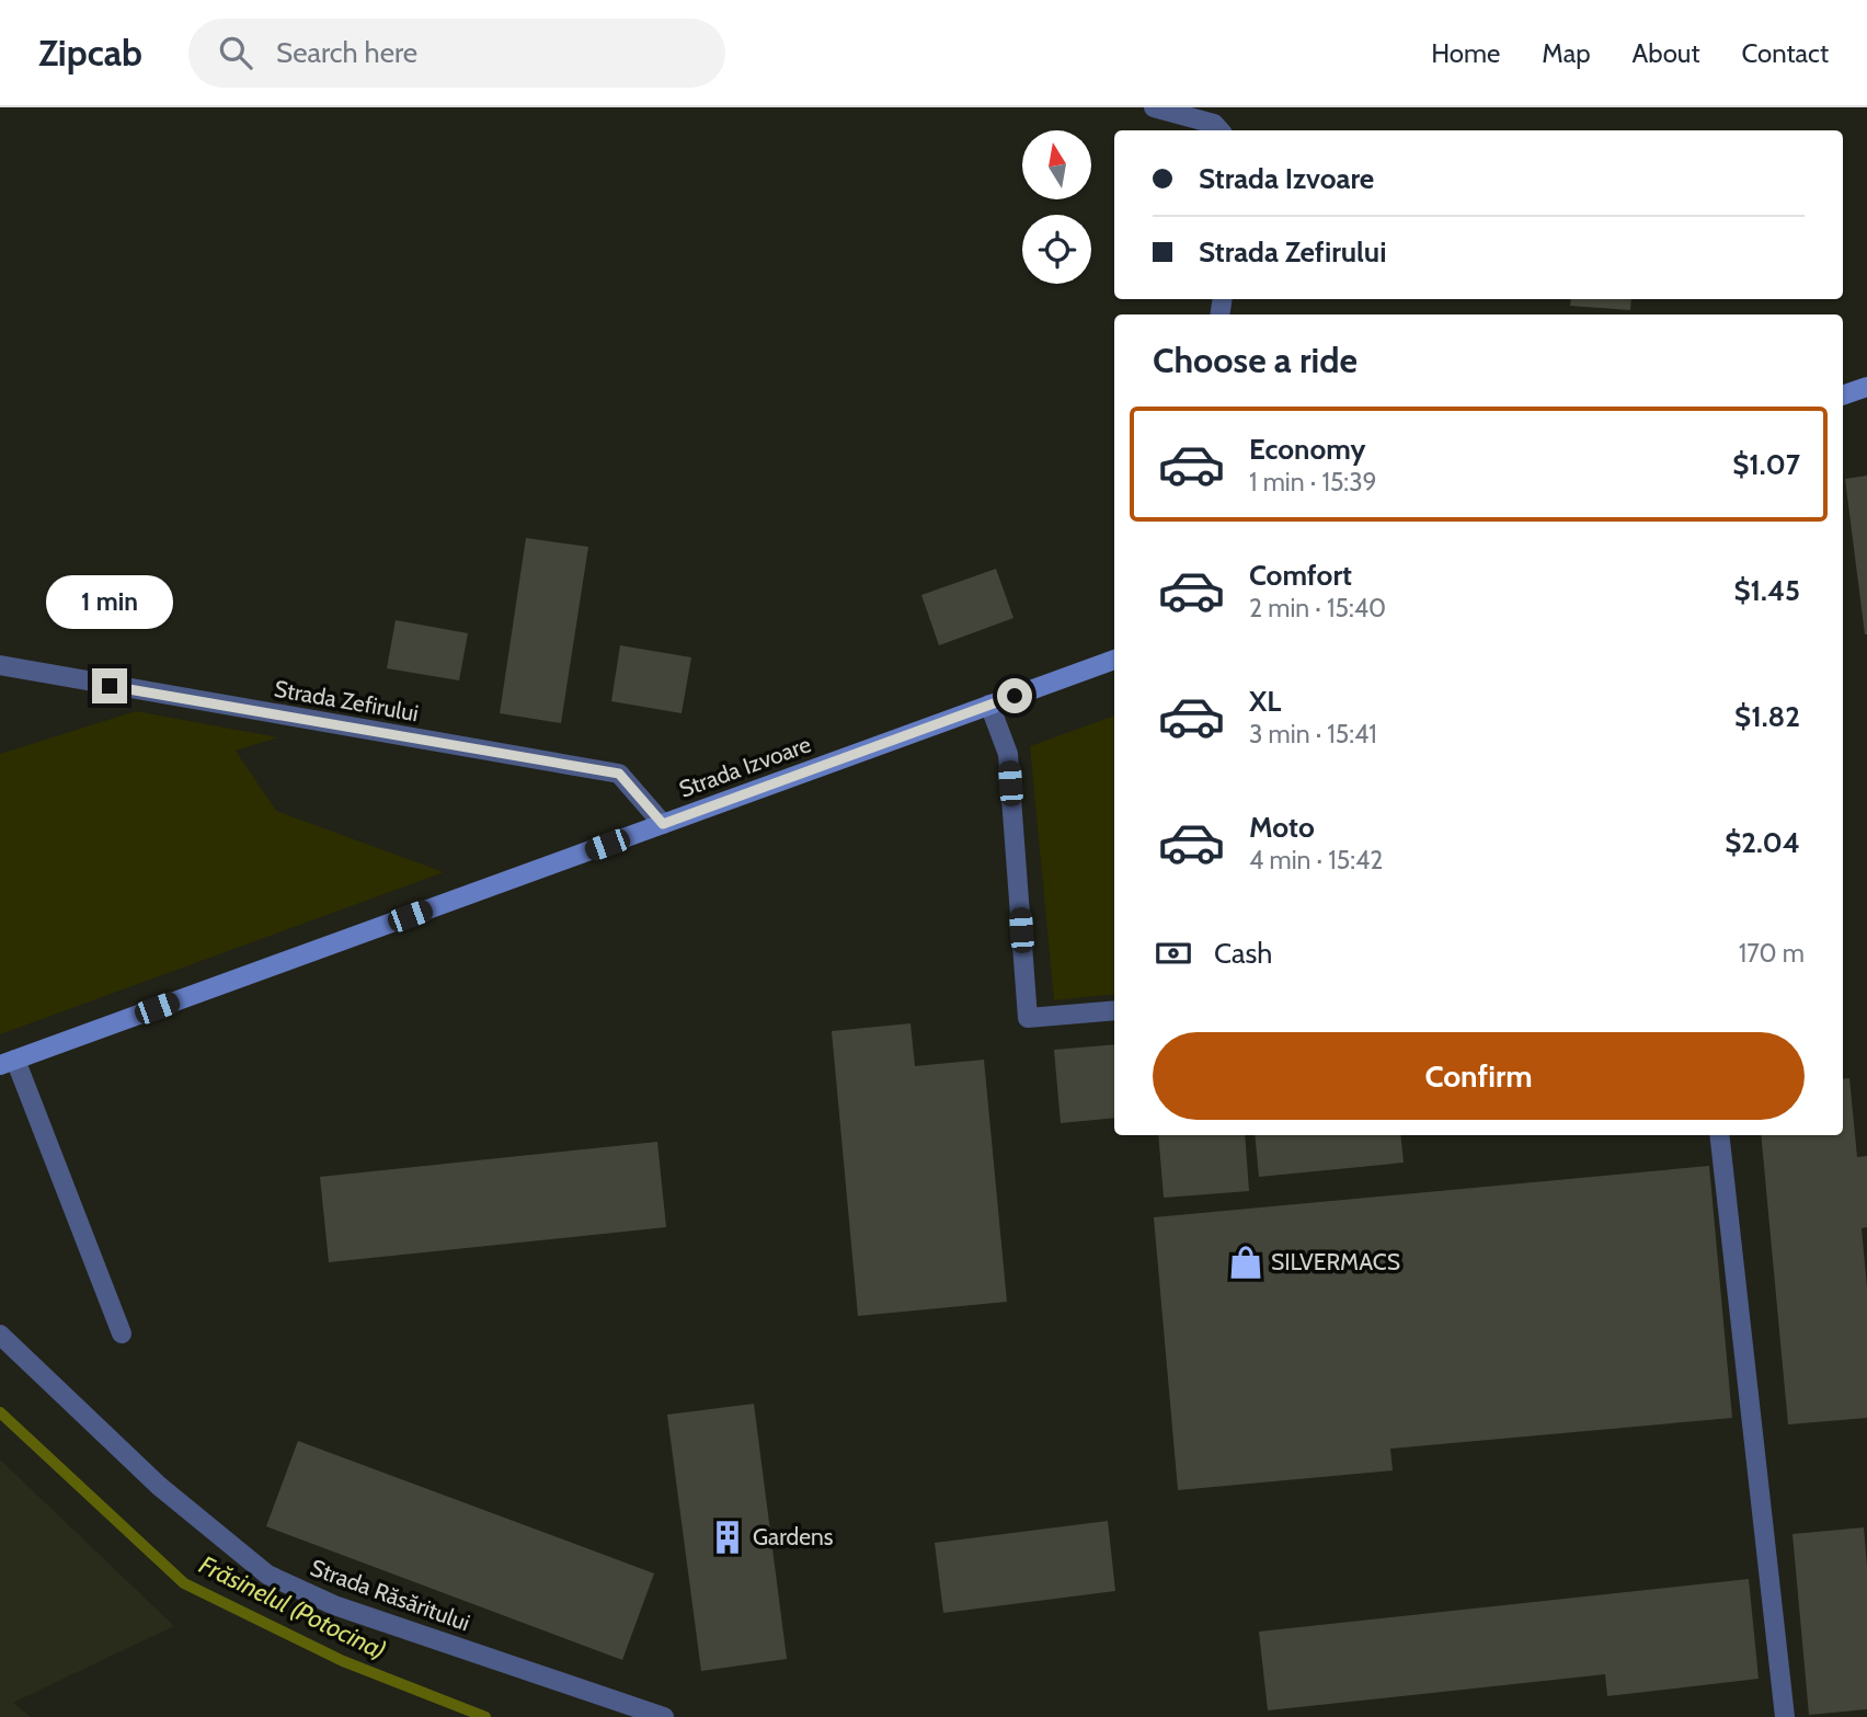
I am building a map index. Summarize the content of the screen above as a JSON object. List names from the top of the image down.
{
  "streets": {
    "main road": ["Strada Izvoare"],
    "street": ["Strada Zefirului", "Strada Răsăritului"]
  },
  "crossings": [
    ["Strada Zefirului", "Strada Izvoare"]
  ],
  "water": ["Frăsinelul (Potocina)"],
  "places": {
    "shop": ["SILVERMACS"],
    "building": ["Gardens"]
  },
  "north": "top",
  "page": {
    "header": "Zipcab",
    "search": "Search here",
    "nav": [
      "Home",
      "Map",
      "About",
      "Contact"
    ],
    "banner": ["Strada Izvoare", "Strada Zefirului"],
    "heading": "Choose a ride",
    "list": [
      {
        "name": "Economy",
        "note": "1 min · 15:39",
        "value": "$1.07"
      },
      {
        "name": "Comfort",
        "note": "2 min · 15:40",
        "value": "$1.45"
      },
      {
        "name": "XL",
        "note": "3 min · 15:41",
        "value": "$1.82"
      },
      {
        "name": "Moto",
        "note": "4 min · 15:42",
        "value": "$2.04"
      }
    ],
    "bubble": "1 min",
    "pay": ["Cash", "170 m"],
    "buttons": "Confirm"
  }
}
